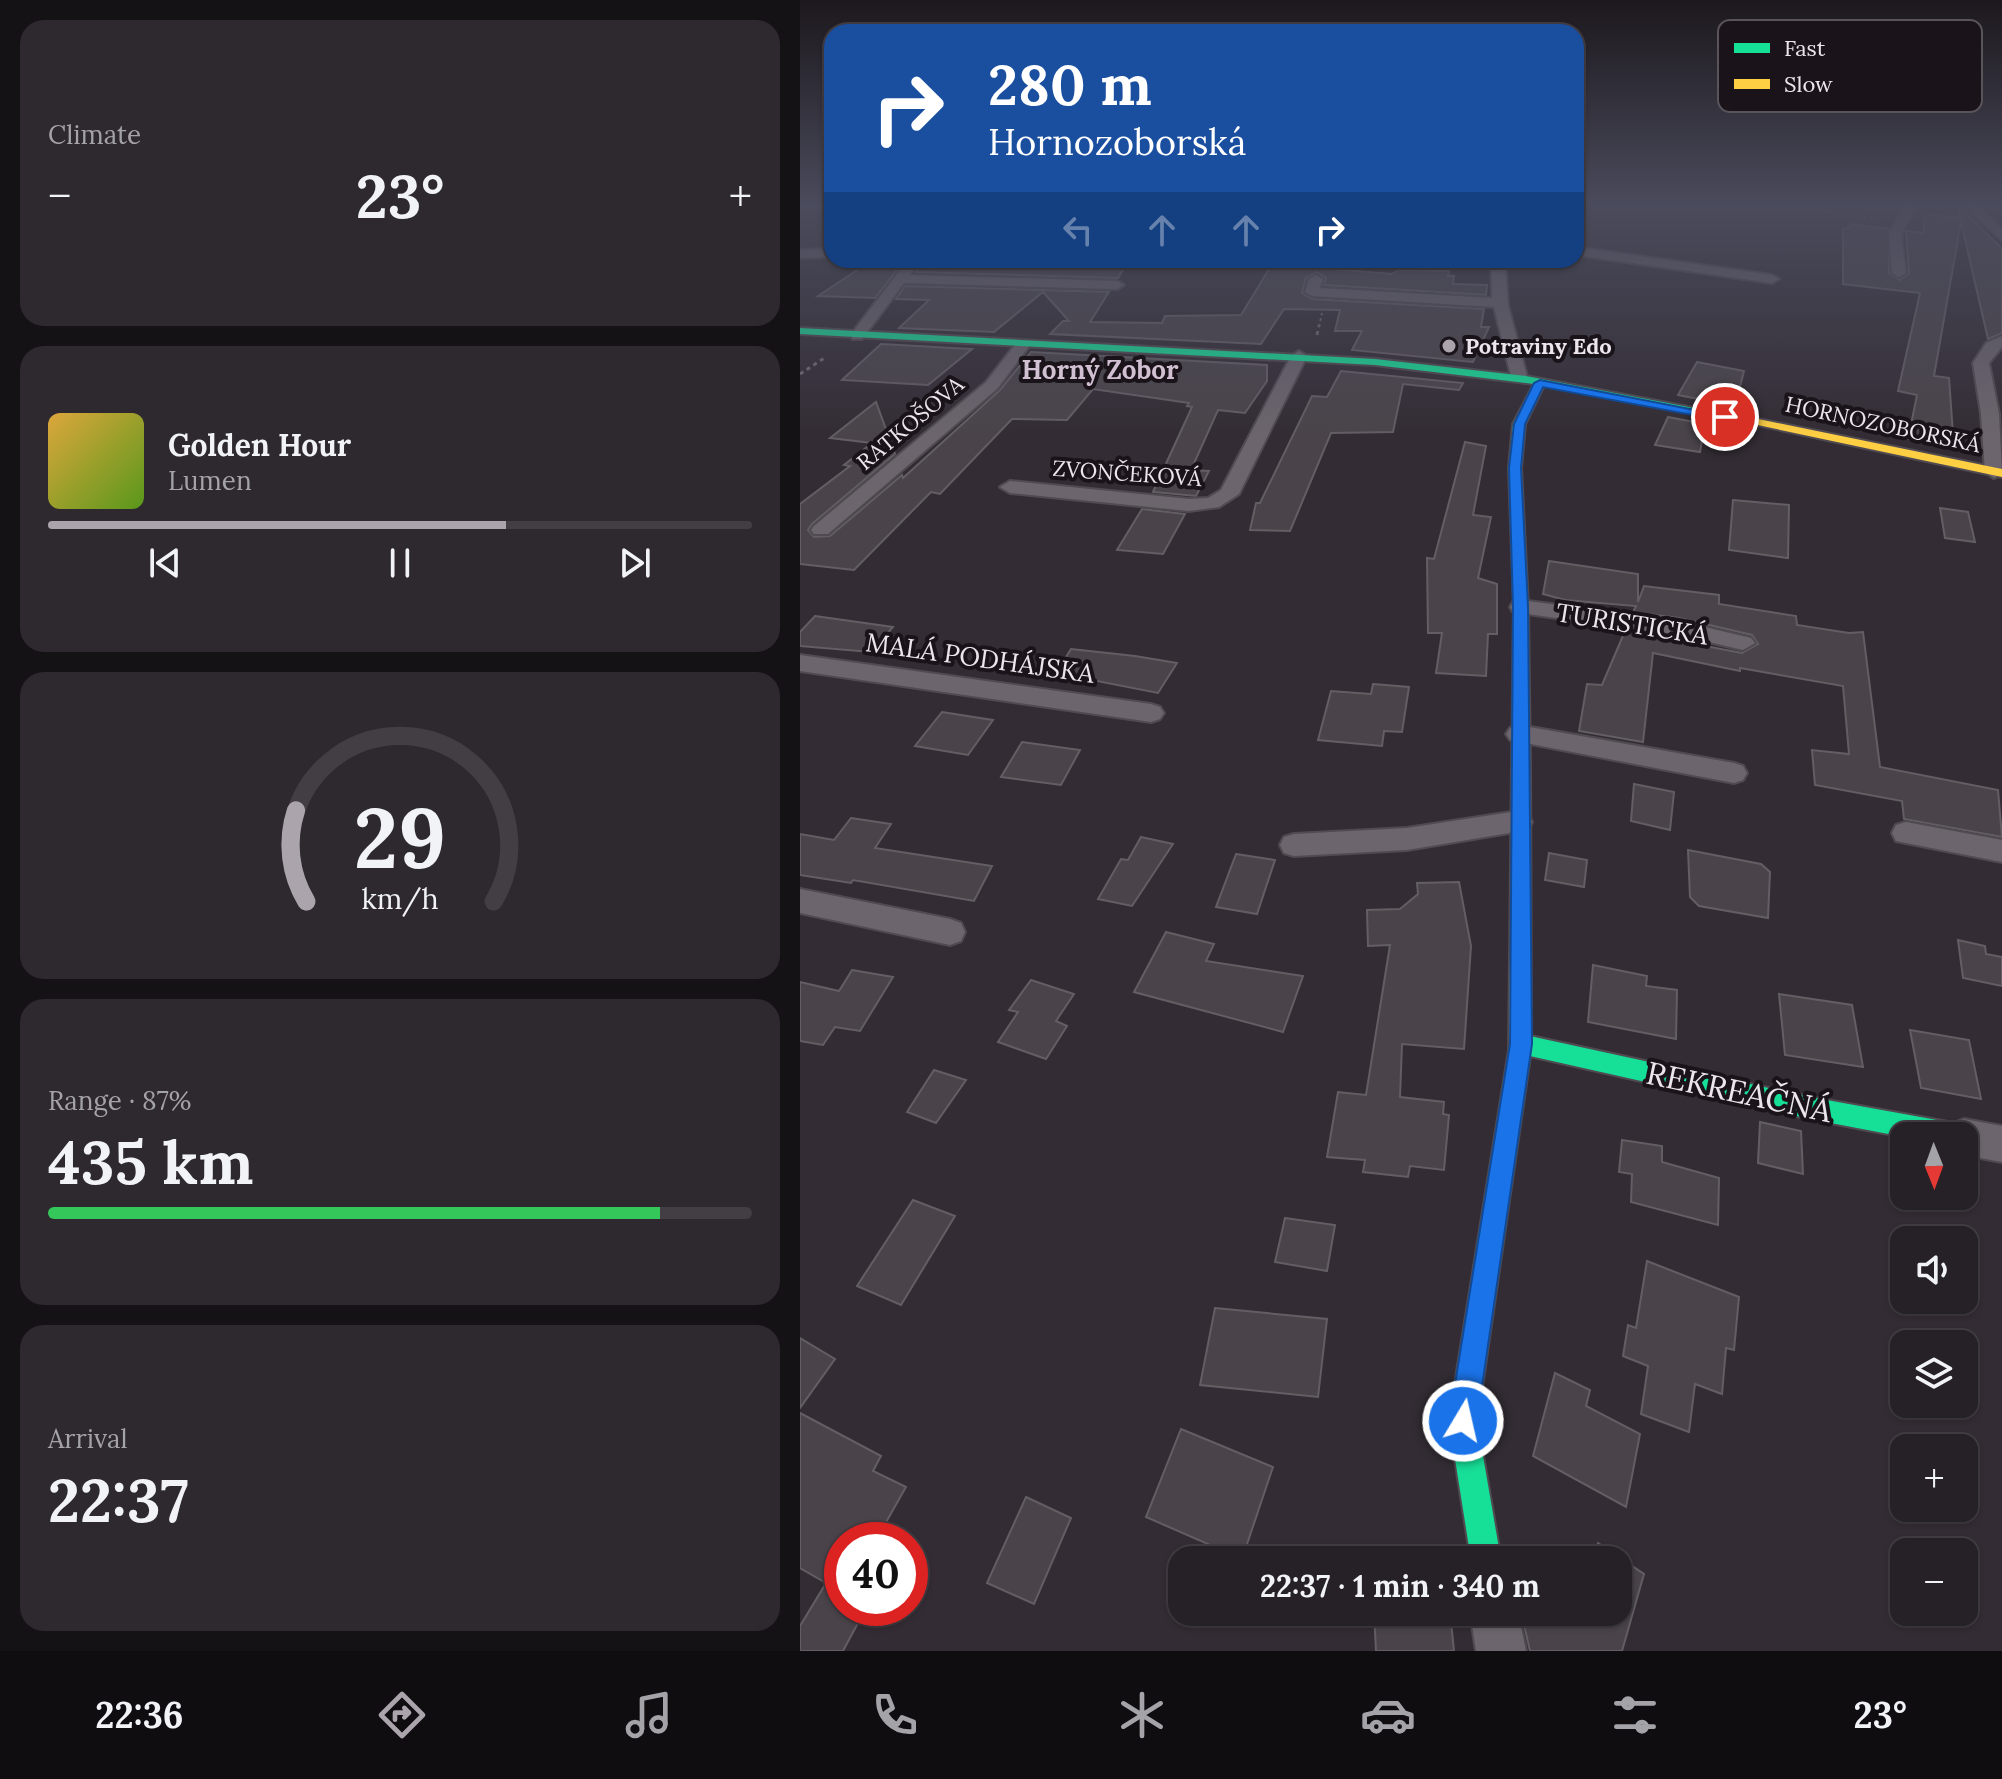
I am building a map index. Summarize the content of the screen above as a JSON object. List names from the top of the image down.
{
  "streets": {
    "street": [
      "RATKOŠOVA",
      "HORNOZOBORSKÁ",
      "ZVONČEKOVÁ",
      "TURISTICKÁ",
      "MALÁ PODHÁJSKA",
      "REKREAČNÁ"
    ]
  },
  "crossings": [
    ["RATKOŠOVA", "HORNOZOBORSKÁ"],
    ["HORNOZOBORSKÁ", "ZVONČEKOVÁ"],
    ["HORNOZOBORSKÁ", "TURISTICKÁ"],
    ["TURISTICKÁ", "REKREAČNÁ"]
  ],
  "districts": ["Horný Zobor"],
  "places": ["Potraviny Edo"],
  "legend": ["Fast", "Slow"],
  "north": "bottom",
  "page": {
    "tile": [
      "Climate",
      ["Range · 87%", "435 km"],
      ["Arrival", "22:37"]
    ],
    "turn": ["280 m", "Hornozoborská"],
    "heat": ["−", "23°", "+"],
    "song": ["Golden Hour", "Lumen"],
    "map_buttons": ["+", "−"],
    "limit": "40",
    "trip": "22:37 · 1 min · 340 m",
    "tabs": ["22:36", "23°"],
    "gauge": ["29", "km/h"]
  }
}
